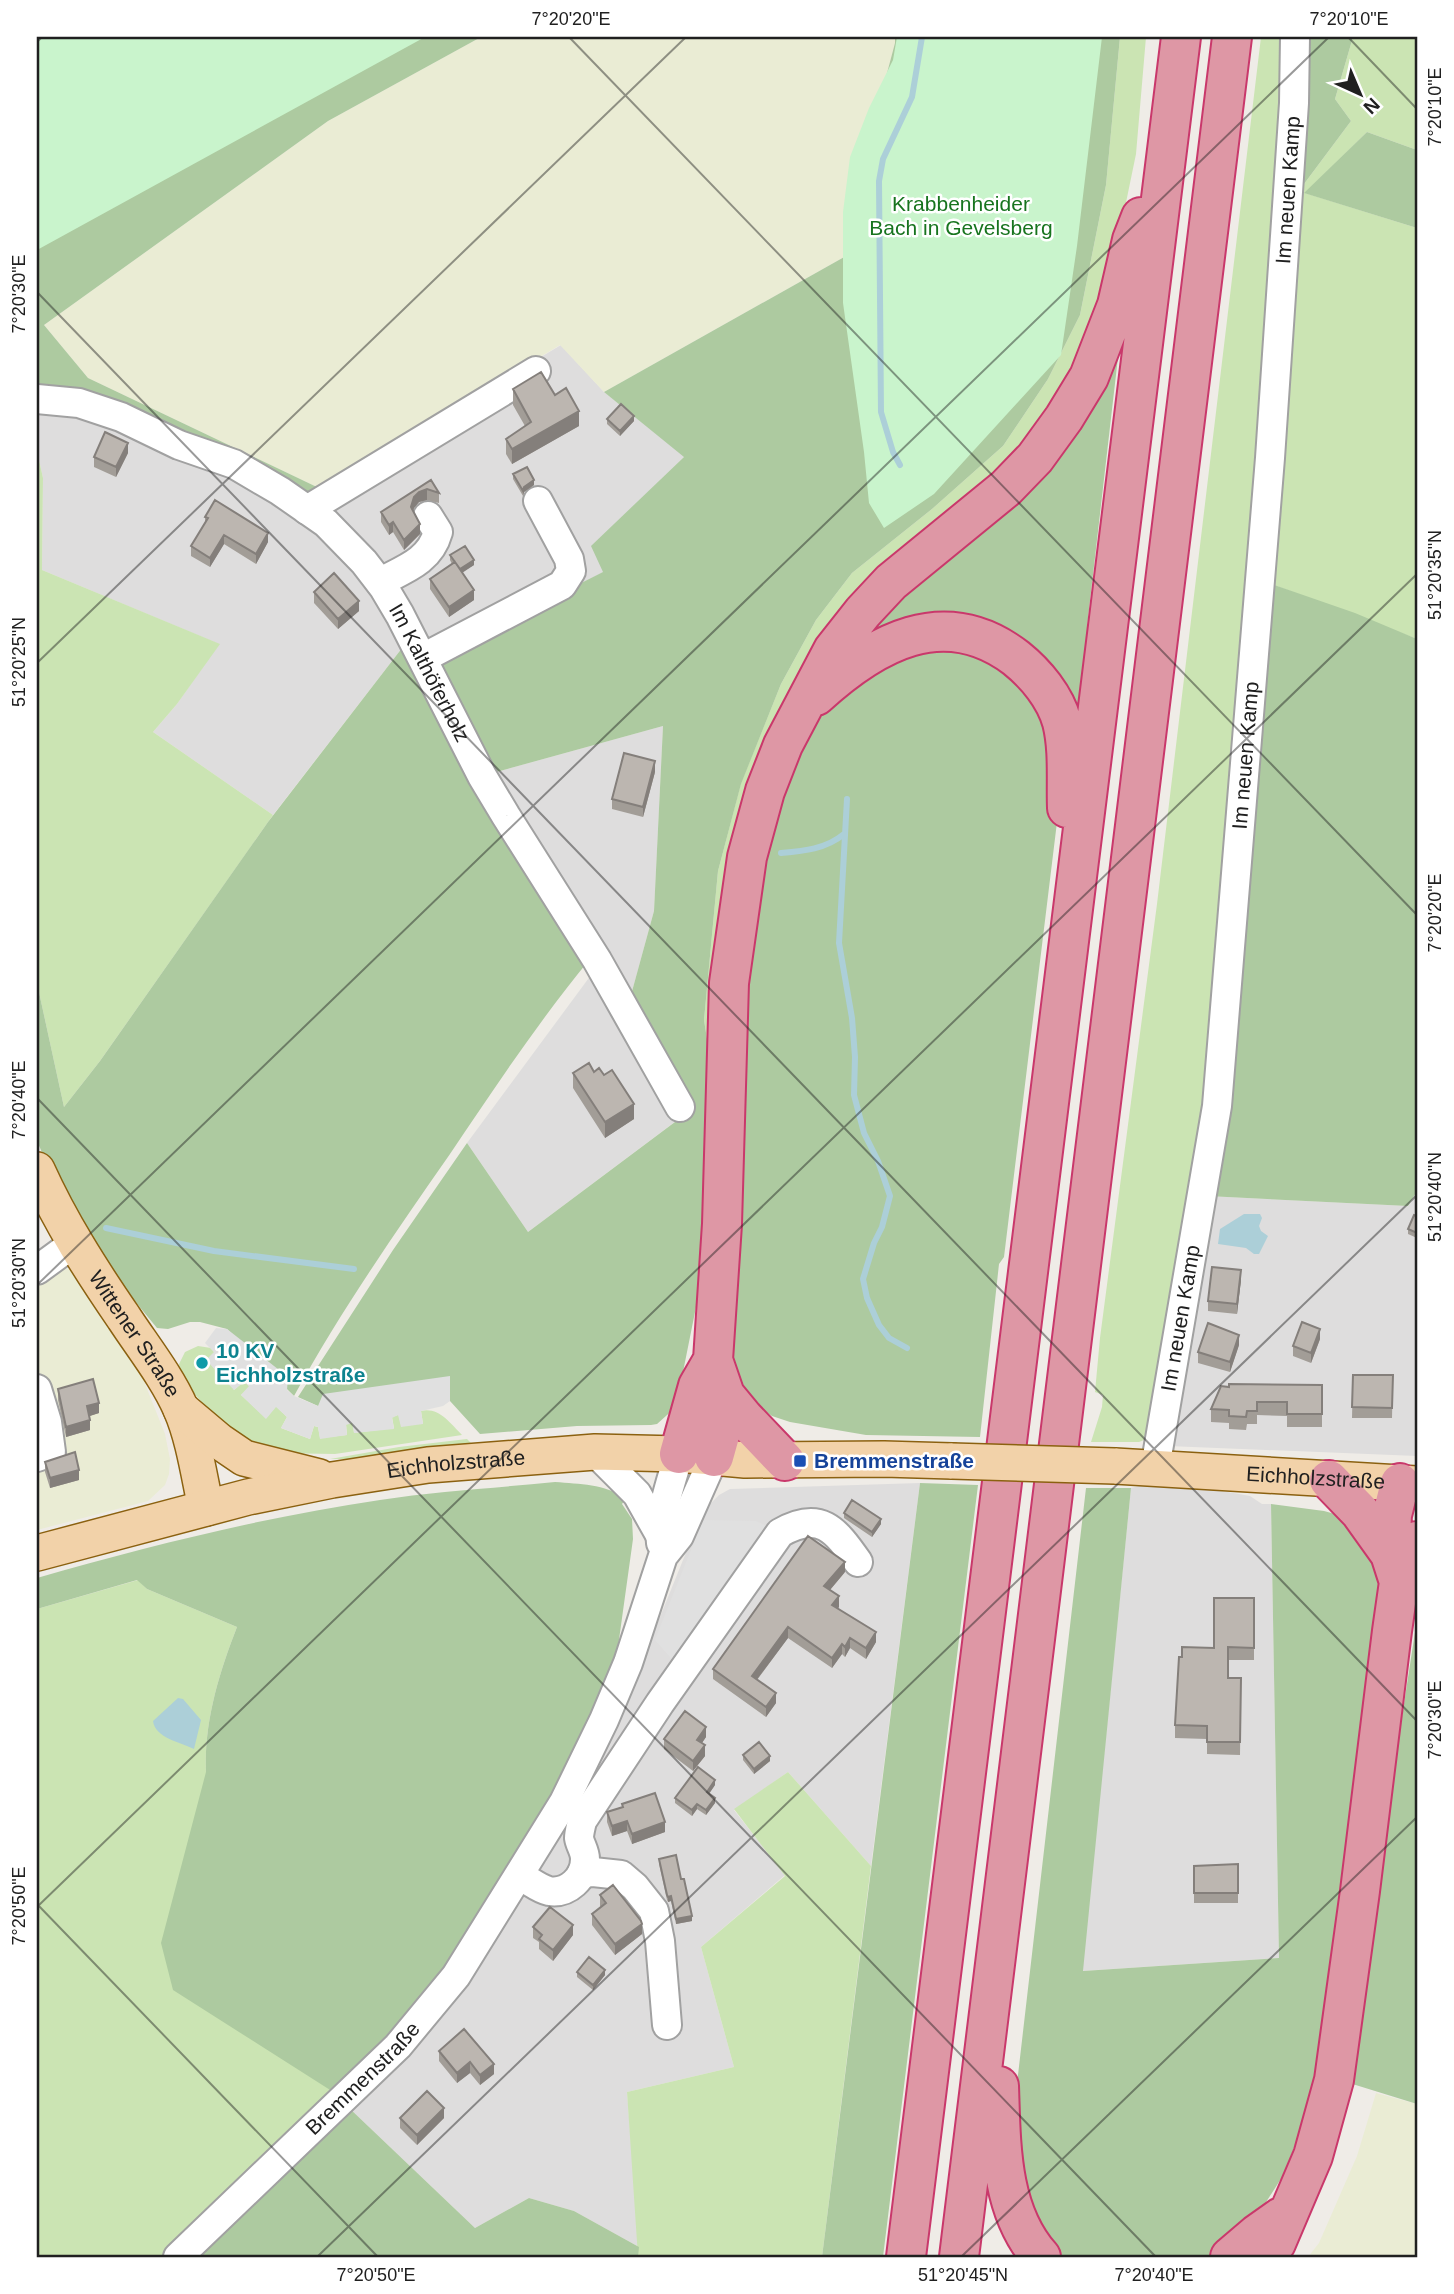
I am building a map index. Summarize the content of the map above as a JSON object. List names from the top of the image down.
{
  "streets": {
    "main road": ["Wittener Straße", "Eichholzstraße"],
    "street": ["Im neuen Kamp", "Im Kalthöferholz", "Bremmenstraße"]
  },
  "crossings": [
    ["Im neuen Kamp", "Eichholzstraße"],
    ["Wittener Straße", "Eichholzstraße"],
    ["Eichholzstraße", "Bremmenstraße"]
  ],
  "parks": ["Krabbenheider Bach in Gevelsberg"],
  "places": {
    "other": ["10 KV Eichholzstraße"],
    "transit": ["Bremmenstraße"]
  },
  "north": "bottom right",
  "coordinates": [
    "7°20'20\"E",
    "7°20'10\"E",
    "7°20'30\"E",
    "51°20'35\"N",
    "51°20'25\"N",
    "7°20'40\"E",
    "51°20'40\"N",
    "51°20'30\"N",
    "7°20'50\"E",
    "51°20'45\"N"
  ]
}
